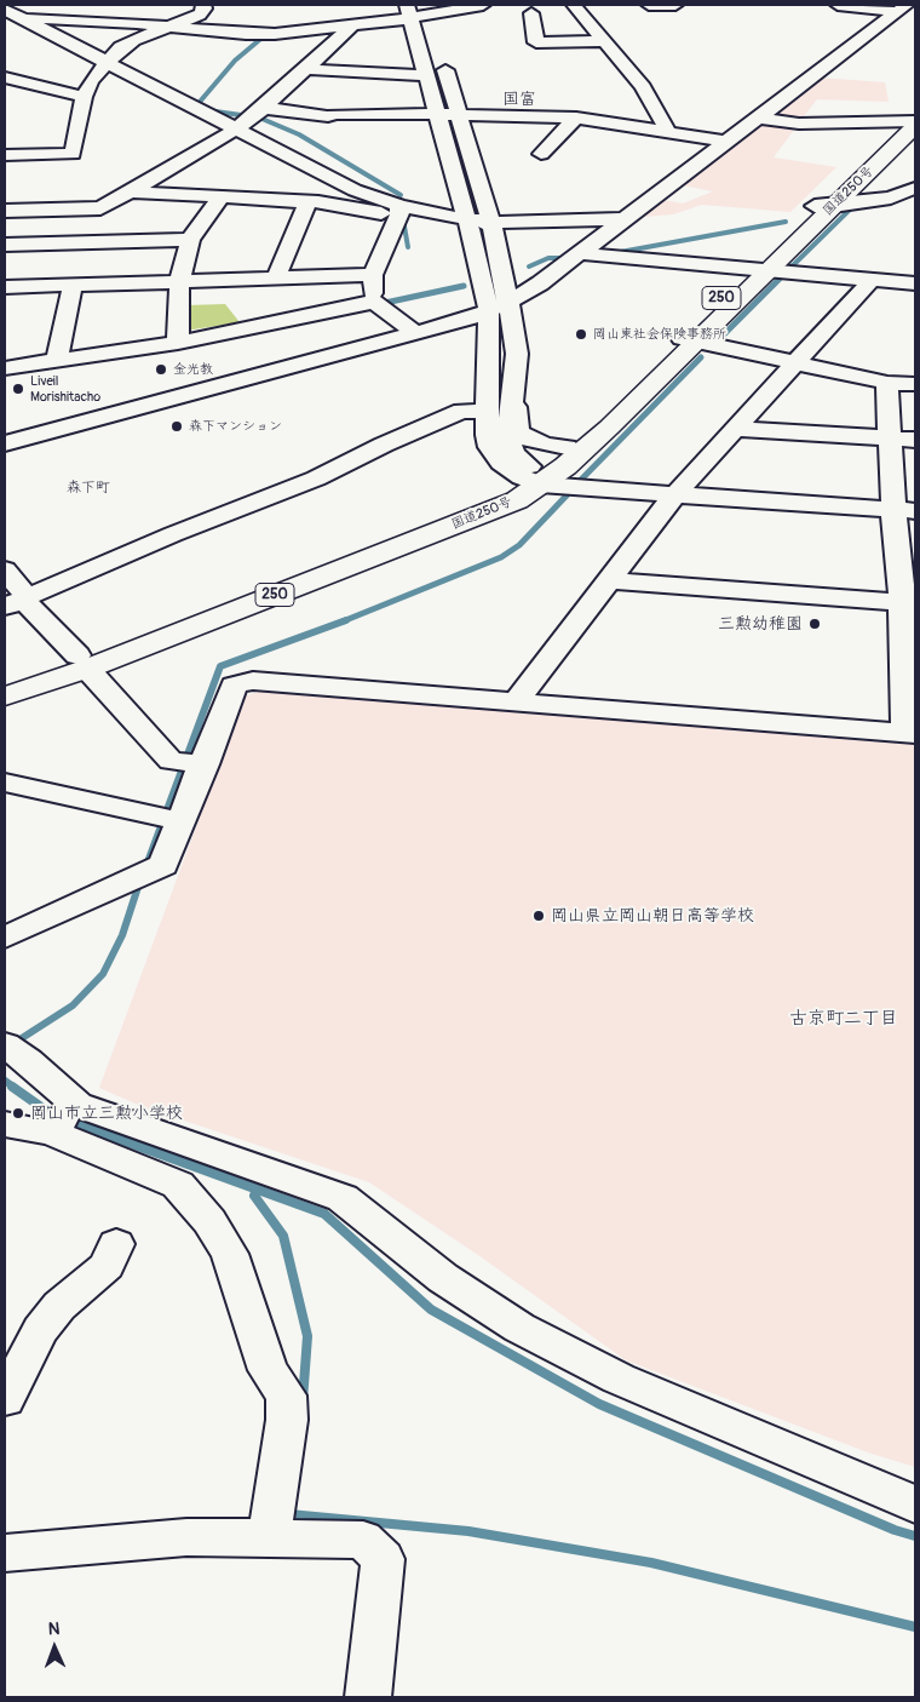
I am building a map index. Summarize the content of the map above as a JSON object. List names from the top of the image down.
{
  "streets": {
    "highway": ["国道250号", "250"]
  },
  "districts": ["国富", "森下町", "古京町二丁目"],
  "places": [
    "岡山東社会保険事務所",
    "金光教",
    "Liveil Morishitacho",
    "森下マンション",
    "三勲幼稚園",
    "岡山県立岡山朝日高等学校",
    "岡山市立三勲小学校"
  ],
  "north": "top"
}
